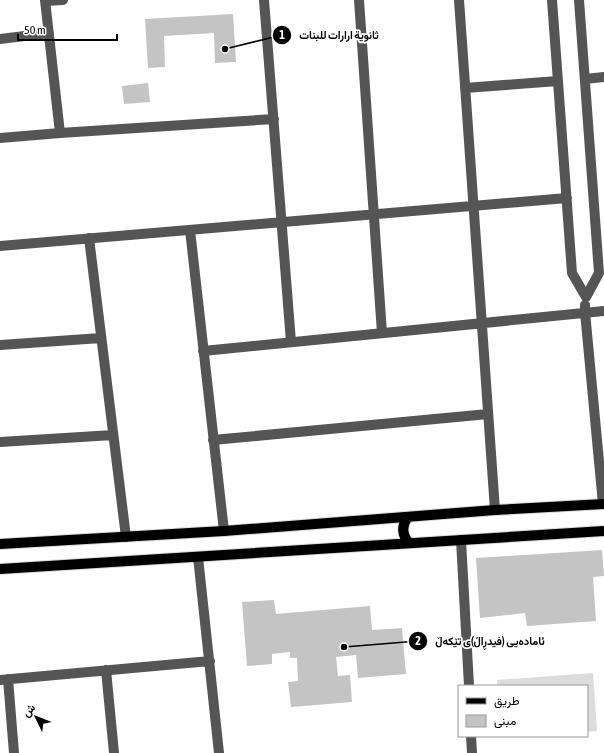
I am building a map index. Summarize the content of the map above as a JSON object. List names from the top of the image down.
{
  "places": ["ثانوية ارارات للبنات", "ئامادەیی (فیدڕاڵ)ی تێکەڵ"],
  "legend": ["طريق", "مبنى"],
  "scale_bar": "50 m",
  "north": "top left"
}
